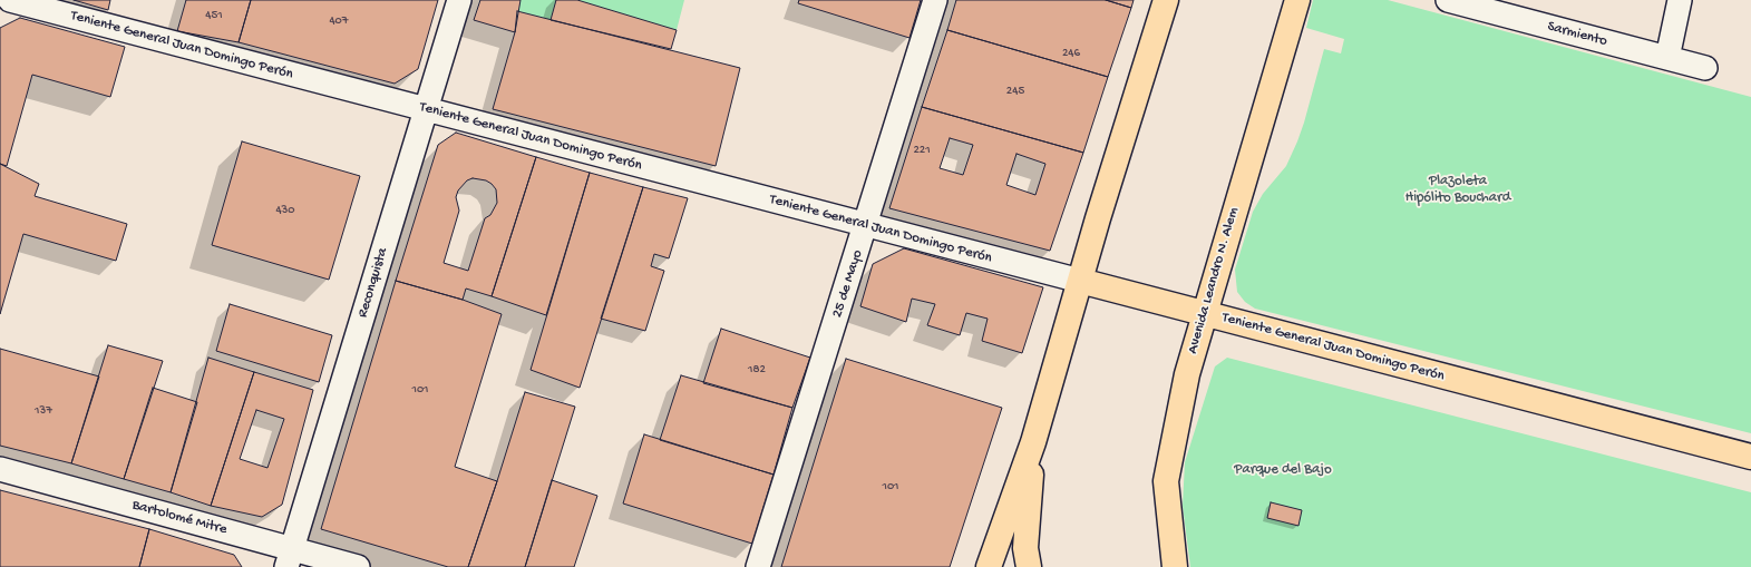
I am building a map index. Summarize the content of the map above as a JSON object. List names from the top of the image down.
{
  "streets": {
    "main road": ["Teniente General Juan Domingo Perón", "Avenida Leandro N. Alem"],
    "street": [
      "Sarmiento",
      "Reconquista",
      "25 de Mayo",
      "Bartolomé Mitre"
    ]
  },
  "crossings": [
    ["Teniente General Juan Domingo Perón", "Avenida Leandro N. Alem"],
    ["Teniente General Juan Domingo Perón", "Reconquista"],
    ["Teniente General Juan Domingo Perón", "25 de Mayo"],
    ["Reconquista", "Bartolomé Mitre"]
  ],
  "parks": ["Plazoleta Hipólito Bouchard", "Parque del Bajo"],
  "house_numbers": [
    "451",
    "407",
    "246",
    "245",
    "221",
    "430",
    "182",
    "101",
    "137",
    "101"
  ]
}
